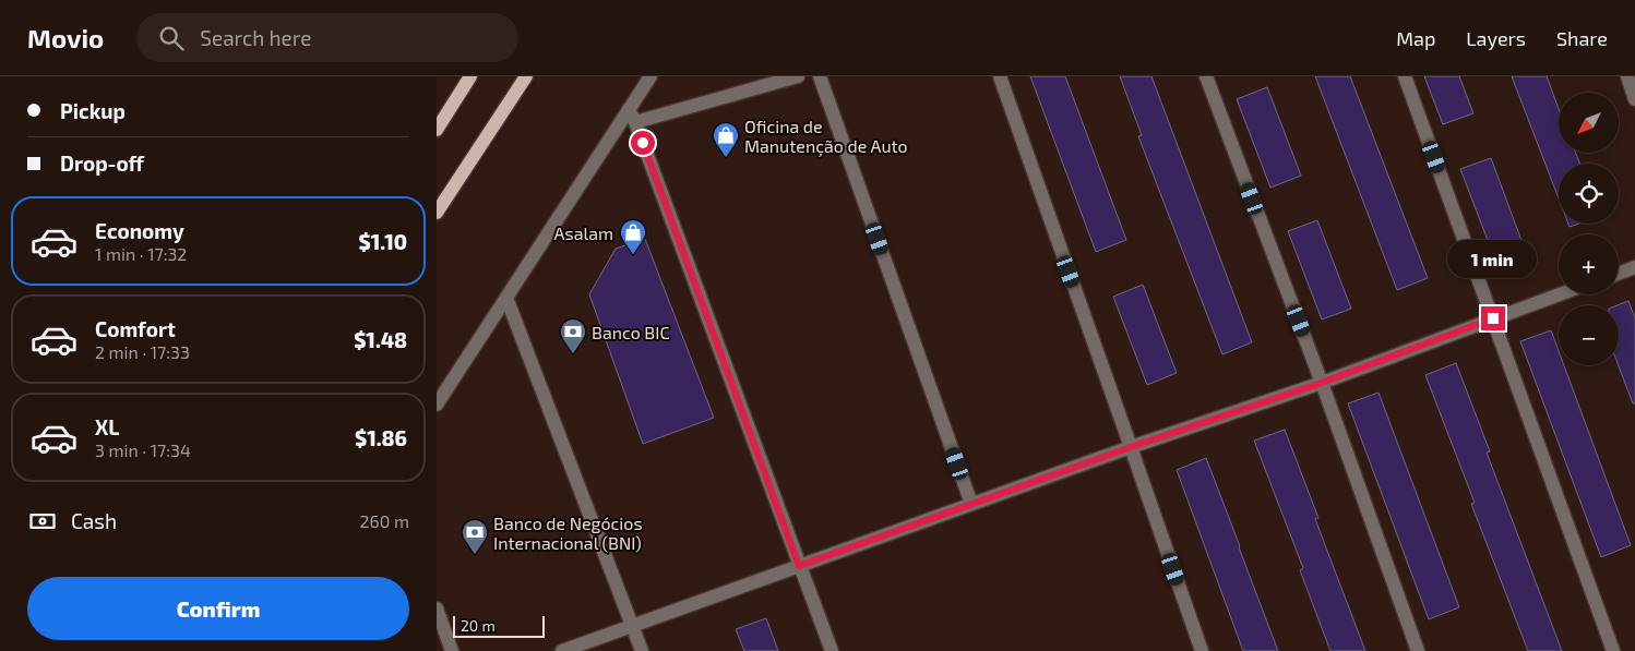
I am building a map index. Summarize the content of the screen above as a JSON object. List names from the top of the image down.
{
  "places": {
    "shop": ["Oficina de Manutenção de Auto", "Asalam"],
    "bank": ["Banco BIC", "Banco de Negócios Internacional (BNI)"]
  },
  "scale_bar": "20 m",
  "north": "bottom left",
  "page": {
    "header": "Movio",
    "search": "Search here",
    "nav": ["Map", "Layers", "Share"],
    "banner": ["Pickup", "Drop-off"],
    "map_buttons": ["+", "−"],
    "list": [
      {
        "name": "Economy",
        "note": "1 min · 17:32",
        "value": "$1.10"
      },
      {
        "name": "Comfort",
        "note": "2 min · 17:33",
        "value": "$1.48"
      },
      {
        "name": "XL",
        "note": "3 min · 17:34",
        "value": "$1.86"
      }
    ],
    "bubble": "1 min",
    "pay": ["Cash", "260 m"],
    "buttons": "Confirm",
    "scale": "20 m"
  }
}
